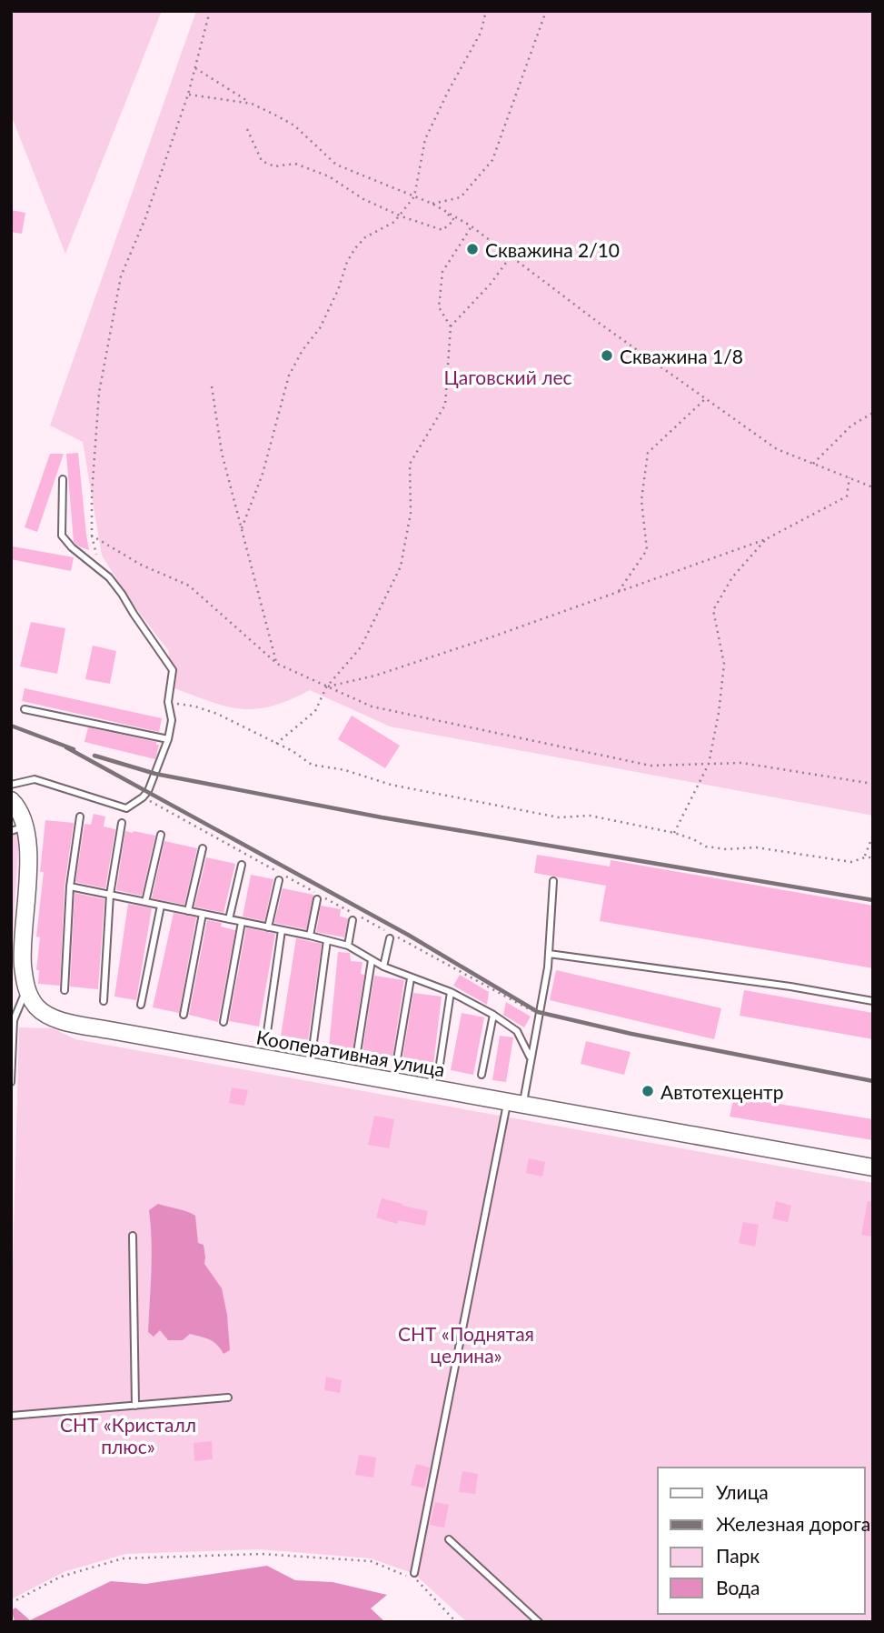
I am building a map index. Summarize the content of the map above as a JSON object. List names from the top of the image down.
{
  "streets": {
    "main road": ["Кооперативная улица"]
  },
  "parks": ["Цаговский лес", "СНТ «Поднятая целина»", "СНТ «Кристалл плюс»"],
  "places": ["Скважина 2/10", "Скважина 1/8", "Автотехцентр"],
  "legend": [
    "Улица",
    "Железная дорога",
    "Парк",
    "Вода"
  ]
}
